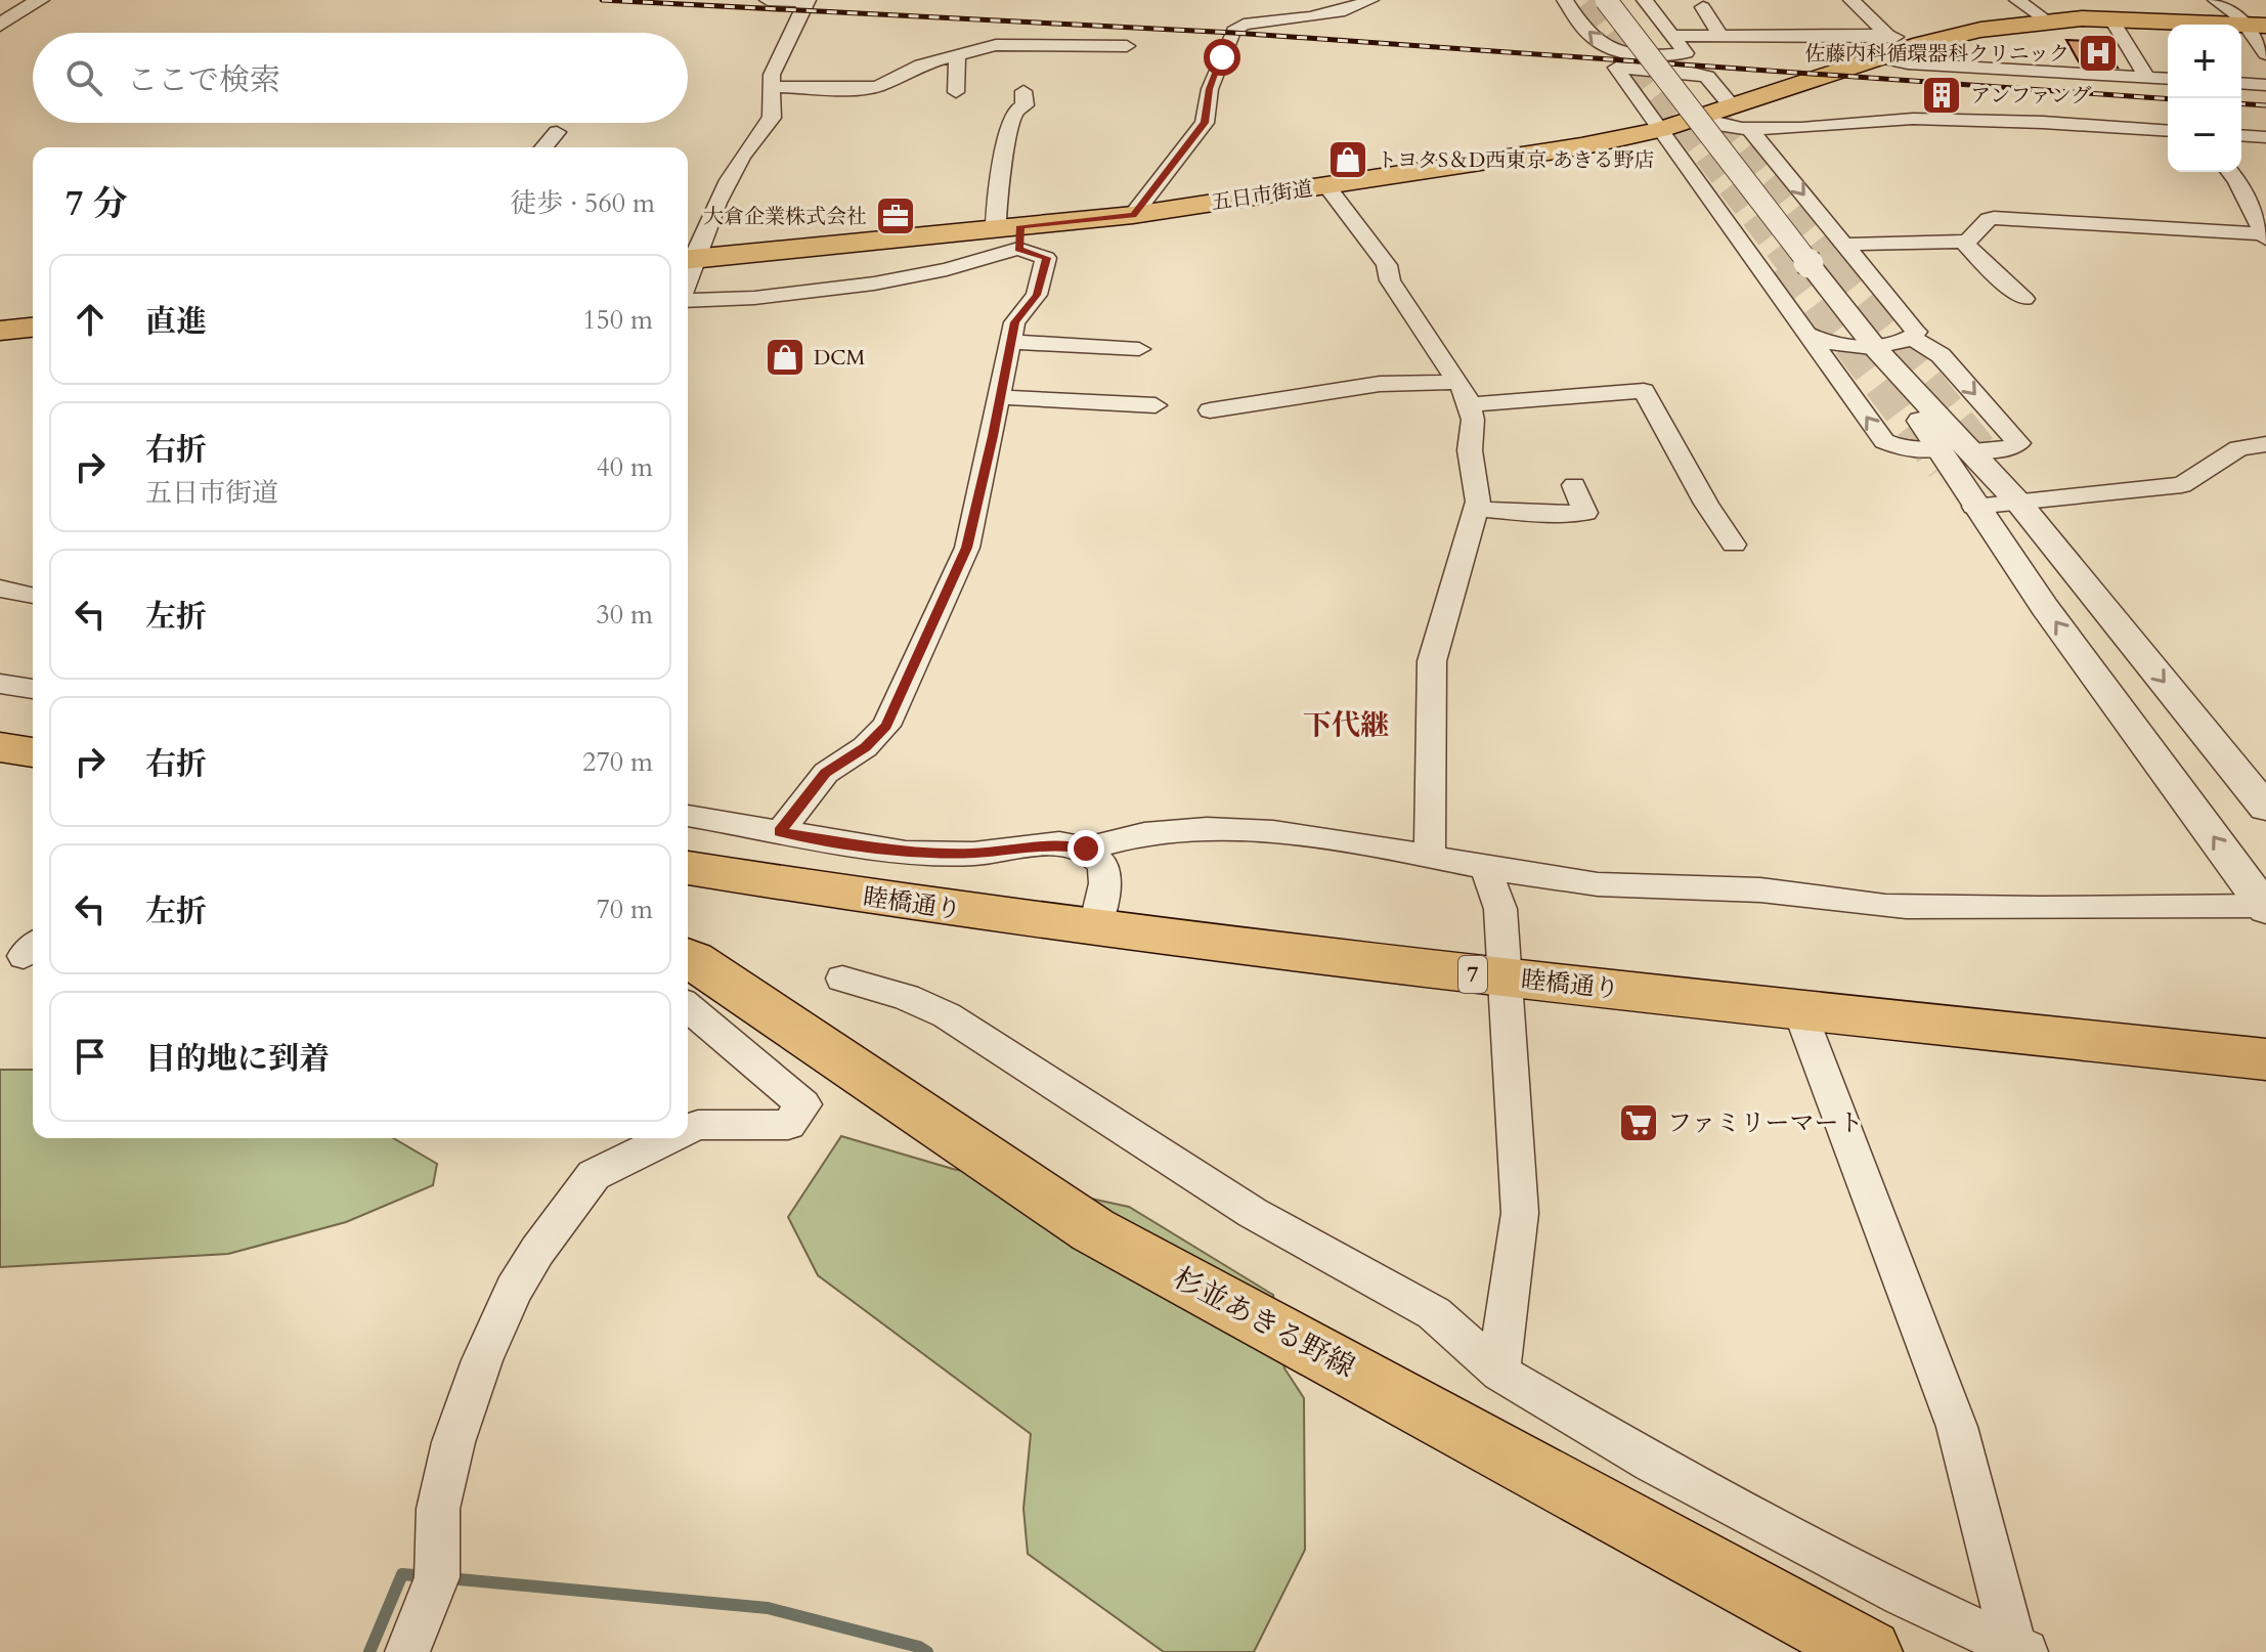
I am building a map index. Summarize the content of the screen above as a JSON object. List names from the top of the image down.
{
  "streets": {
    "main road": [
      "五日市街道",
      "睦橋通り",
      "7",
      "杉並あきる野線"
    ]
  },
  "districts": ["下代継"],
  "places": {
    "hospital": ["佐藤内科循環器科クリニック"],
    "building": ["アンファング"],
    "shop": ["トヨタS＆D西東京 あきる野店", "DCM"],
    "office": ["大倉企業株式会社"],
    "supermarket": ["ファミリーマート"]
  },
  "page": {
    "map_buttons": ["+", "−"],
    "search": "ここで検索",
    "heading": ["7 分", "徒歩 · 560 m"],
    "list": [
      ["直進", "150 m"],
      ["右折", "五日市街道", "40 m"],
      ["左折", "30 m"],
      ["右折", "270 m"],
      ["左折", "70 m"],
      "目的地に到着"
    ]
  }
}
